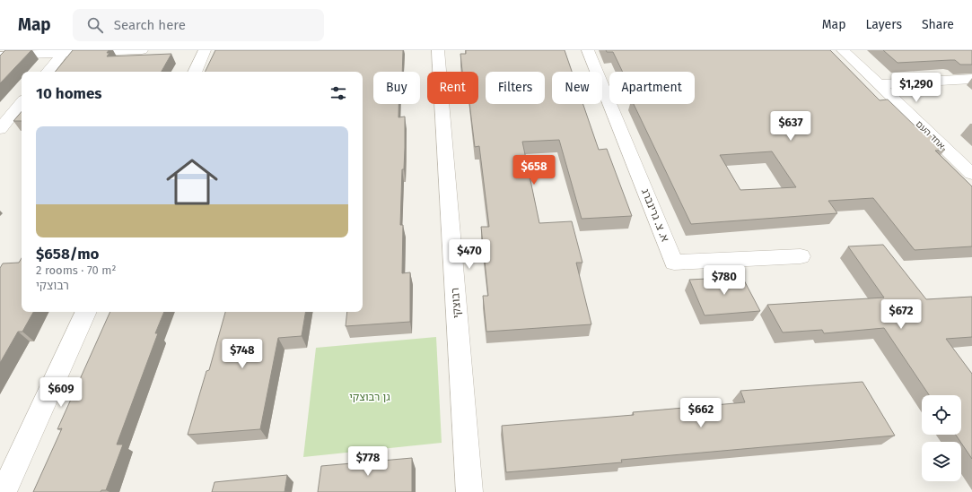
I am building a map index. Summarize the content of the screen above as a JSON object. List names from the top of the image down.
{
  "streets": {
    "street": ["אחד העם", "א. צ. גרינברג", "רבוצקי"]
  },
  "parks": ["גן רבוצקי"],
  "page": {
    "header": "Map",
    "search": "Search here",
    "nav": ["Map", "Layers", "Share"],
    "chip": [
      "Buy",
      "Rent",
      "Filters",
      "New",
      "Apartment"
    ],
    "heading": "10 homes",
    "price": [
      "$1,290",
      "$637",
      "$658",
      "$470",
      "$780",
      "$672",
      "$748",
      "$609",
      "$662",
      "$778"
    ],
    "list": [
      {
        "name": "$658/mo",
        "note": "2 rooms · 70 m² · רבוצקי"
      }
    ]
  }
}
